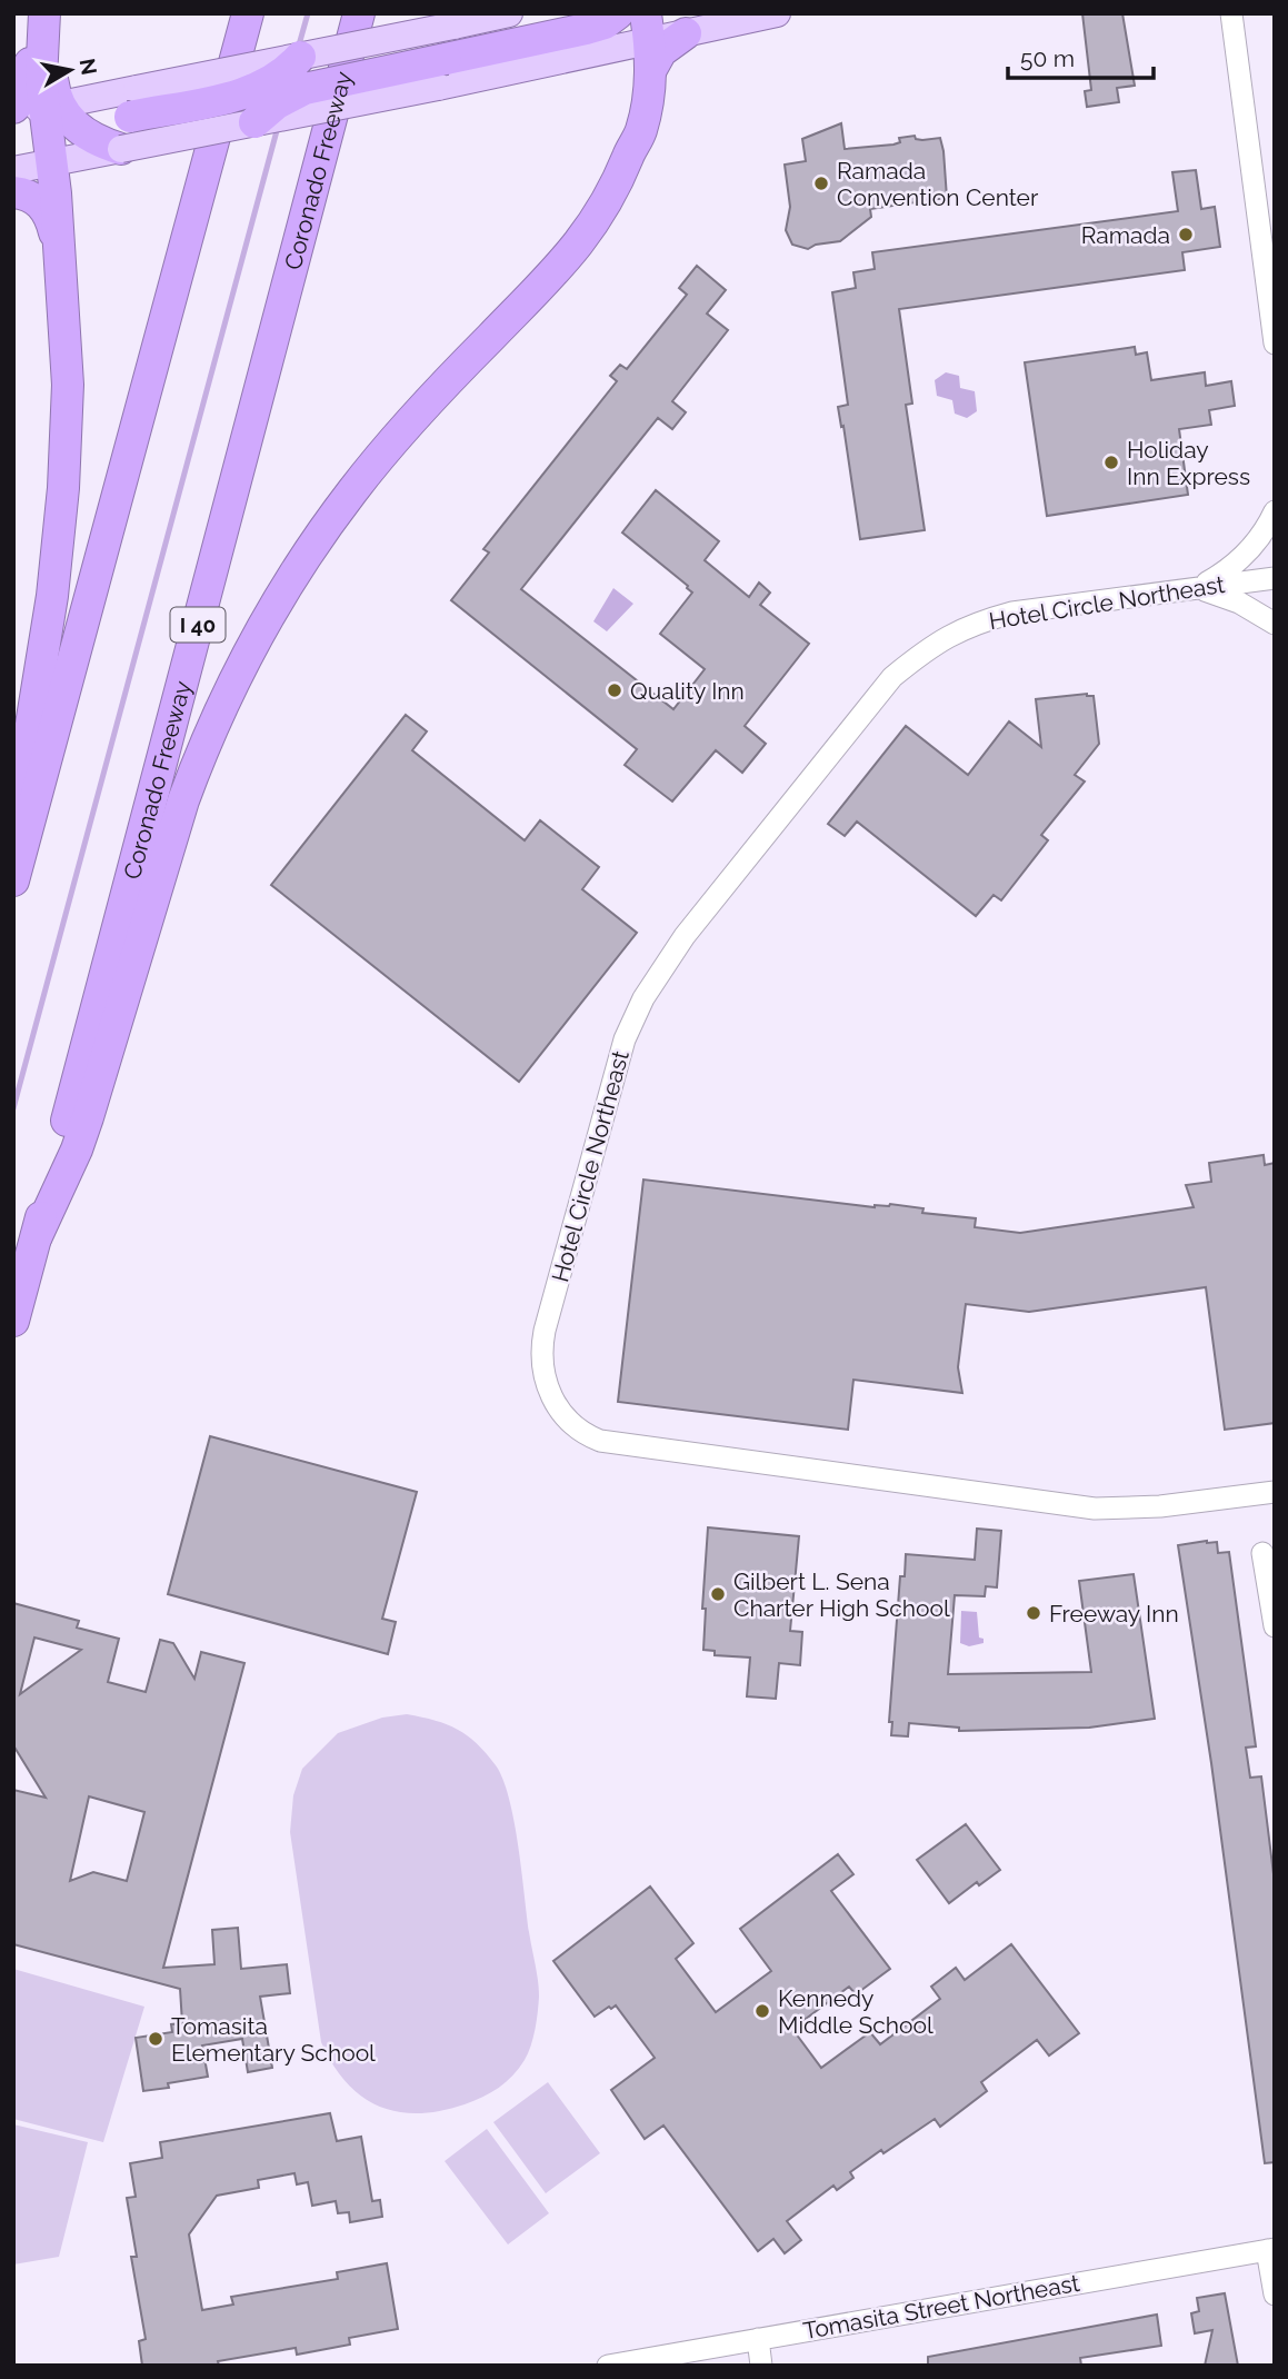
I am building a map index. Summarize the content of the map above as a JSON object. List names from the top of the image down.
{
  "streets": {
    "highway": ["Coronado Freeway", "I 40"],
    "street": ["Hotel Circle Northeast", "Tomasita Street Northeast"]
  },
  "places": [
    "Ramada Convention Center",
    "Ramada",
    "Holiday Inn Express",
    "Quality Inn",
    "Gilbert L. Sena Charter High School",
    "Freeway Inn",
    "Kennedy Middle School",
    "Tomasita Elementary School"
  ],
  "scale_bar": "50 m",
  "north": "right"
}
